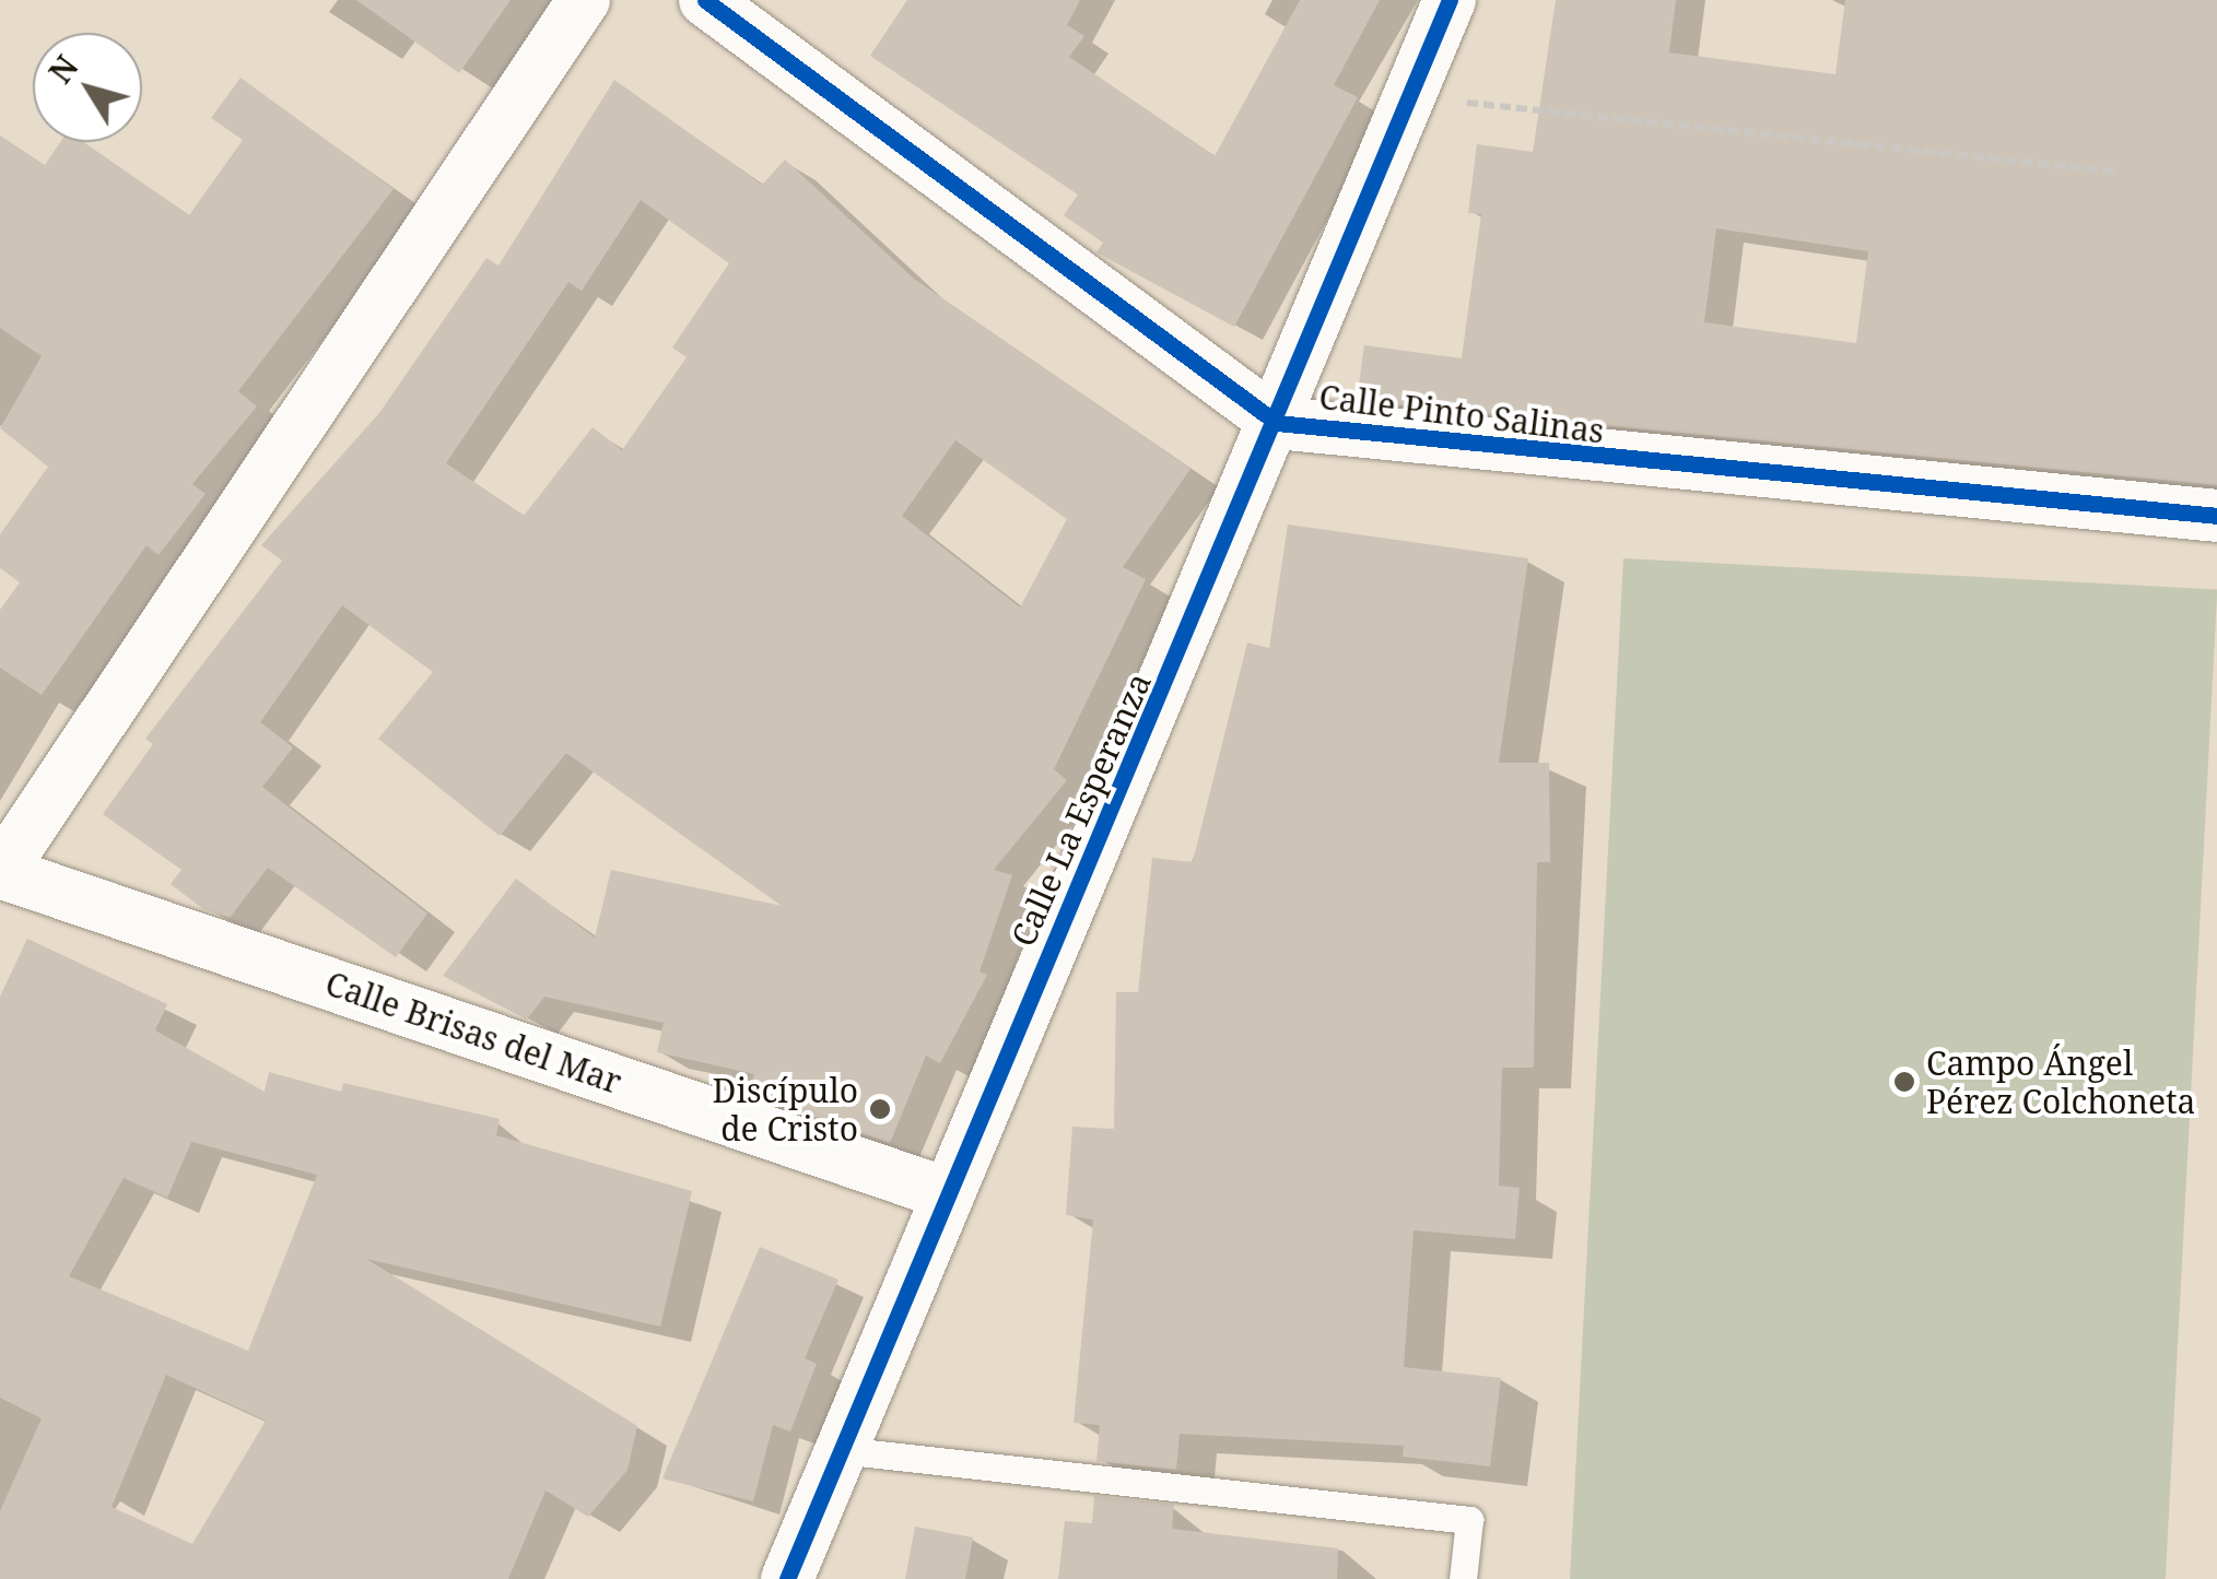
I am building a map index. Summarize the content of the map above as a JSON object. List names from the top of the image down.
{
  "streets": {
    "street": ["Calle Pinto Salinas", "Calle La Esperanza", "Calle Brisas del Mar"]
  },
  "crossings": [
    ["Calle Pinto Salinas", "Calle La Esperanza"],
    ["Calle La Esperanza", "Calle Brisas del Mar"]
  ],
  "places": ["Campo Ángel Pérez Colchoneta", "Discípulo de Cristo"],
  "north": "top left"
}
